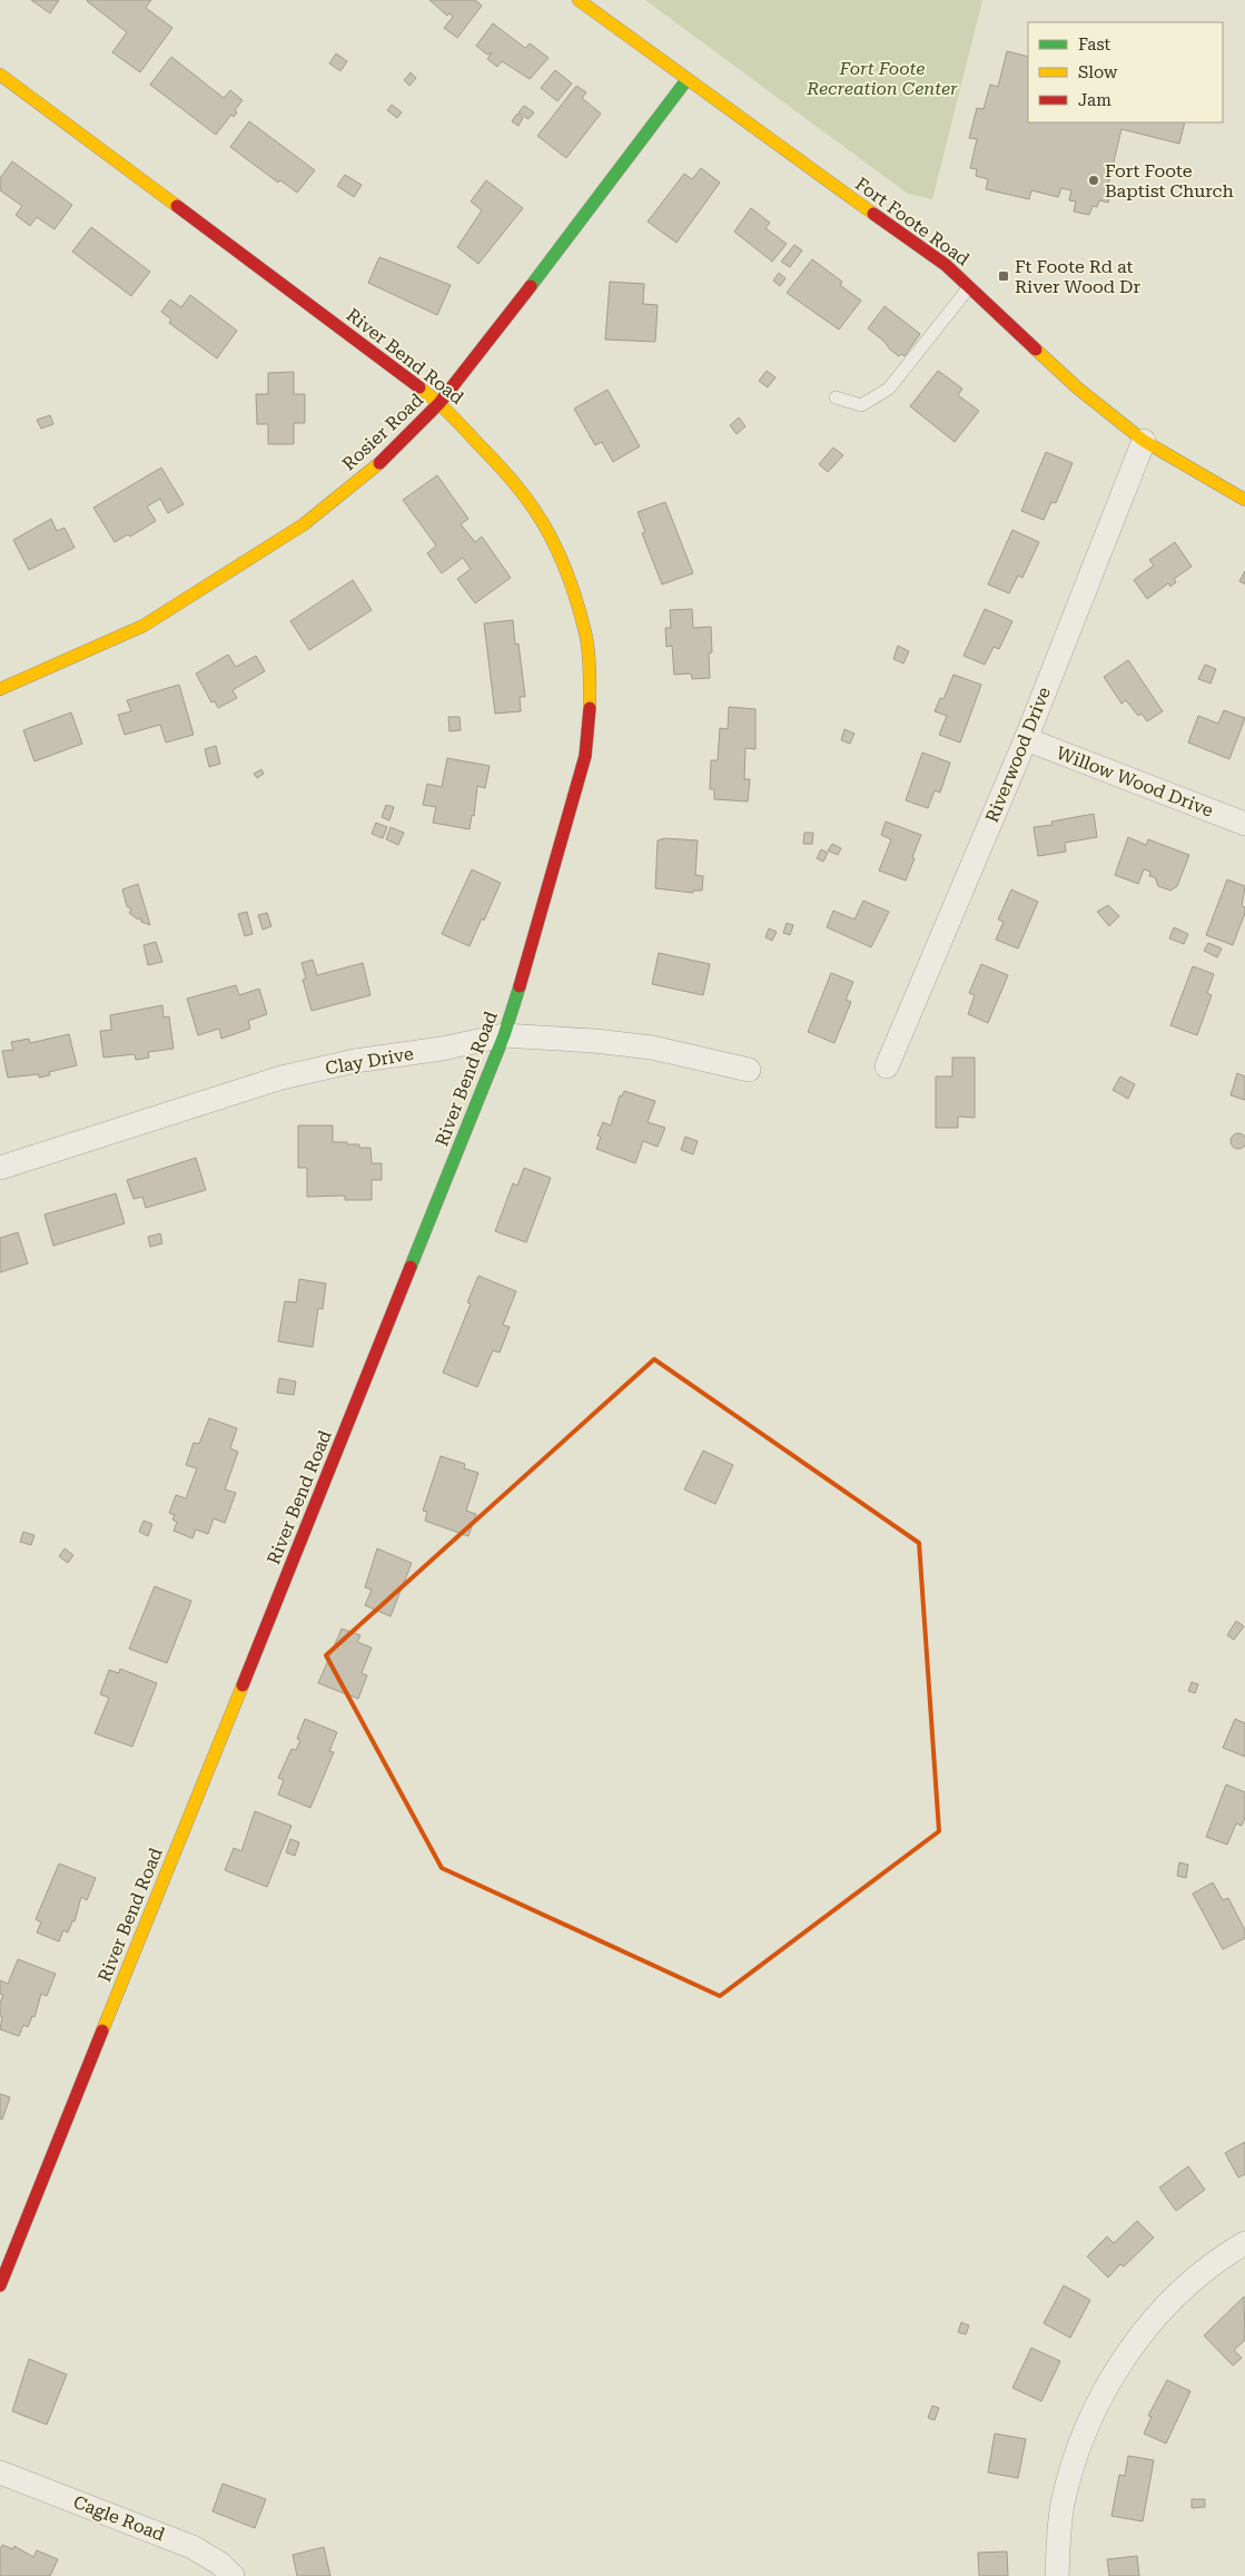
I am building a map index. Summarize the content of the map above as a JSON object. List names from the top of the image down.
{
  "streets": {
    "street": [
      "Fort Foote Road",
      "River Bend Road",
      "Rosier Road",
      "Riverwood Drive",
      "Willow Wood Drive",
      "Clay Drive",
      "Cagle Road"
    ]
  },
  "crossings": [
    ["Fort Foote Road", "Rosier Road"],
    ["Fort Foote Road", "Riverwood Drive"],
    ["River Bend Road", "Rosier Road"],
    ["River Bend Road", "Clay Drive"],
    ["Riverwood Drive", "Willow Wood Drive"]
  ],
  "parks": ["Fort Foote Recreation Center"],
  "places": {
    "other": ["Fort Foote Baptist Church"],
    "transit": ["Ft Foote Rd at River Wood Dr"]
  },
  "legend": ["Fast", "Slow", "Jam"]
}
